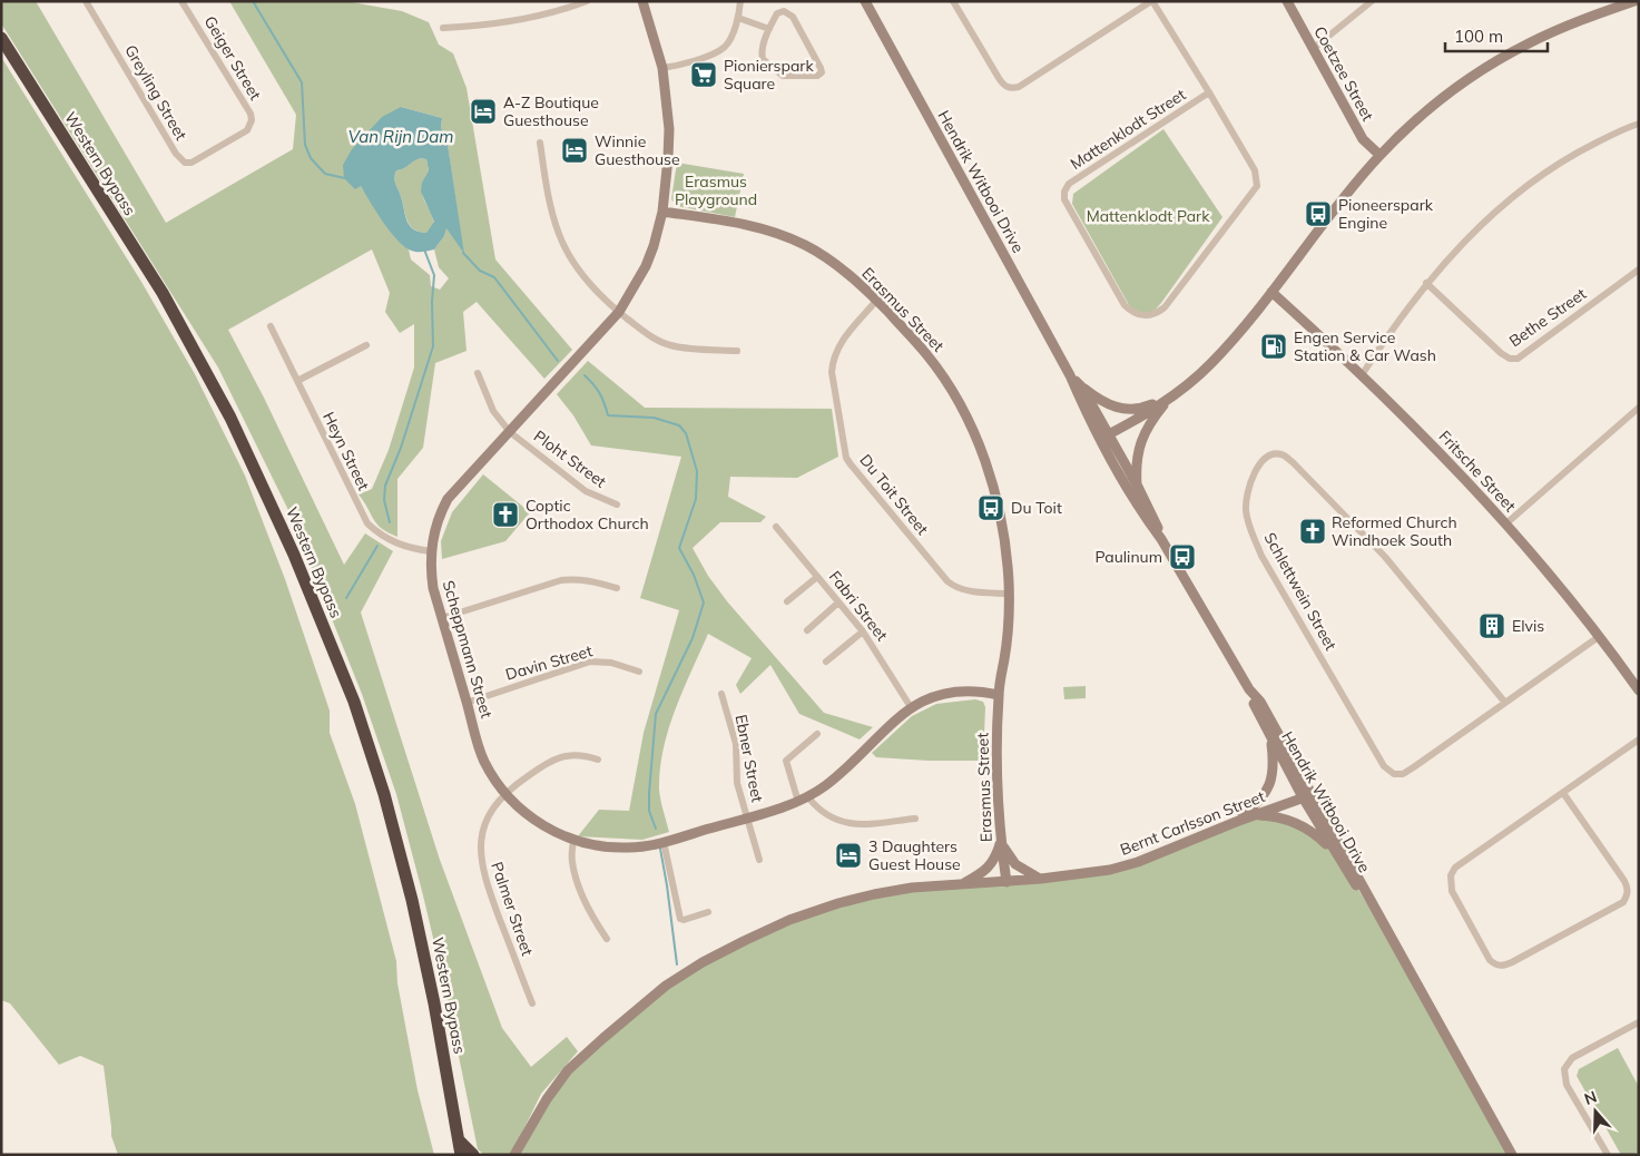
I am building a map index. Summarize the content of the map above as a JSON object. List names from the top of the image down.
{
  "streets": {
    "highway": ["Western Bypass"],
    "street": [
      "Geiger Street",
      "Coetzee Street",
      "Greyling Street",
      "Mattenklodt Street",
      "Hendrik Witbooi Drive",
      "Erasmus Street",
      "Bethe Street",
      "Heyn Street",
      "Ploht Street",
      "Fritsche Street",
      "Du Toit Street",
      "Schlettwein Street",
      "Fabri Street",
      "Scheppmann Street",
      "Davin Street",
      "Ebner Street",
      "Bernt Carlsson Street",
      "Palmer Street"
    ]
  },
  "crossings": [
    ["Geiger Street", "Greyling Street"],
    ["Hendrik Witbooi Drive", "Bernt Carlsson Street"],
    ["Erasmus Street", "Du Toit Street"],
    ["Erasmus Street", "Scheppmann Street"],
    ["Erasmus Street", "Bernt Carlsson Street"],
    ["Heyn Street", "Scheppmann Street"],
    ["Ploht Street", "Scheppmann Street"],
    ["Fritsche Street", "Schlettwein Street"],
    ["Fabri Street", "Scheppmann Street"],
    ["Scheppmann Street", "Davin Street"],
    ["Scheppmann Street", "Ebner Street"],
    ["Scheppmann Street", "Palmer Street"]
  ],
  "water": ["Van Rijn Dam"],
  "parks": ["Erasmus Playground", "Mattenklodt Park"],
  "places": {
    "supermarket": ["Pionierspark Square"],
    "hotel": ["A-Z Boutique Guesthouse", "Winnie Guesthouse", "3 Daughters Guest House"],
    "bus stop": ["Pioneerspark Engine", "Du Toit", "Paulinum"],
    "fuel station": ["Engen Service Station & Car Wash"],
    "church": ["Coptic Orthodox Church", "Reformed Church Windhoek South"],
    "building": ["Elvis"]
  },
  "scale_bar": "100 m",
  "north": "top"
}
